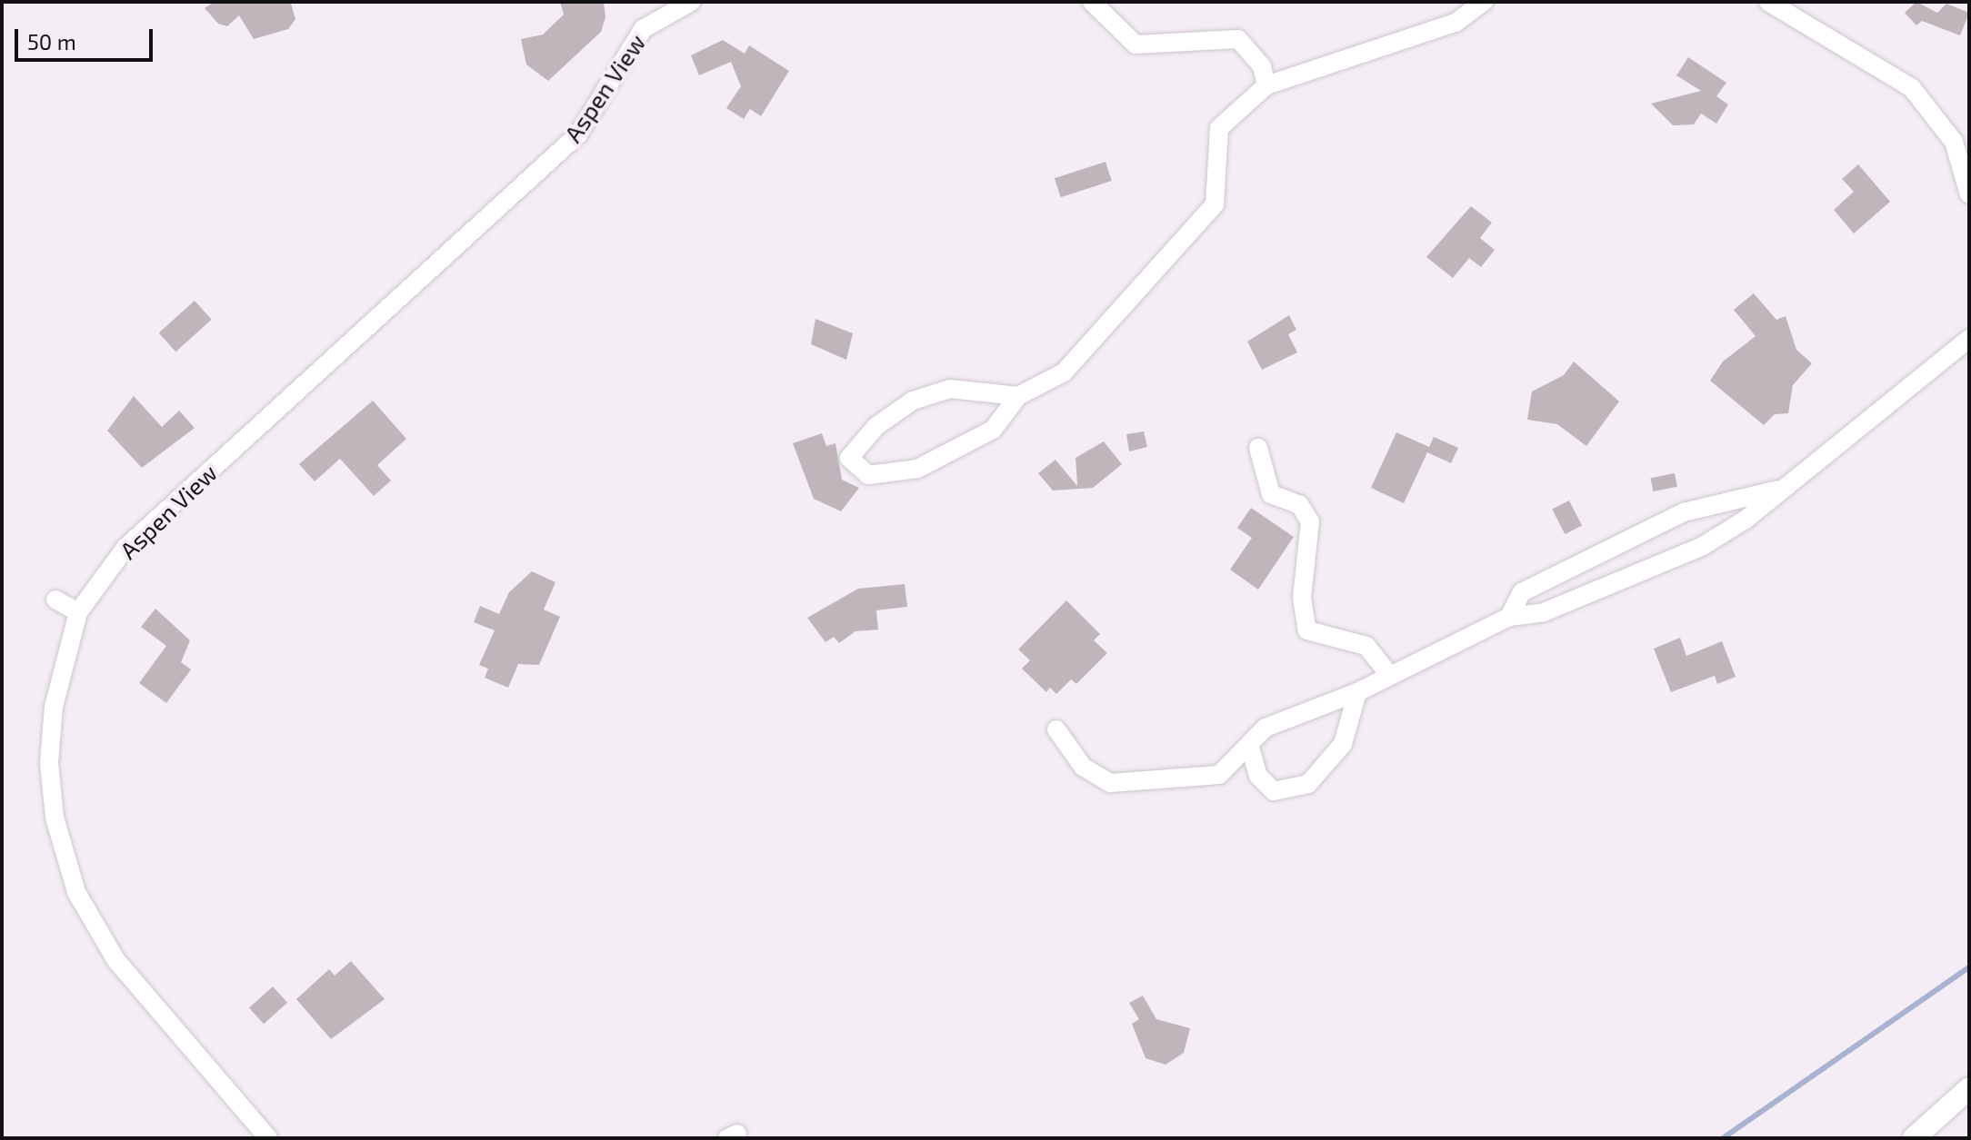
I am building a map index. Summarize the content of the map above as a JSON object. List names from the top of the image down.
{
  "streets": {
    "street": ["Aspen View"]
  },
  "scale_bar": "50 m"
}
